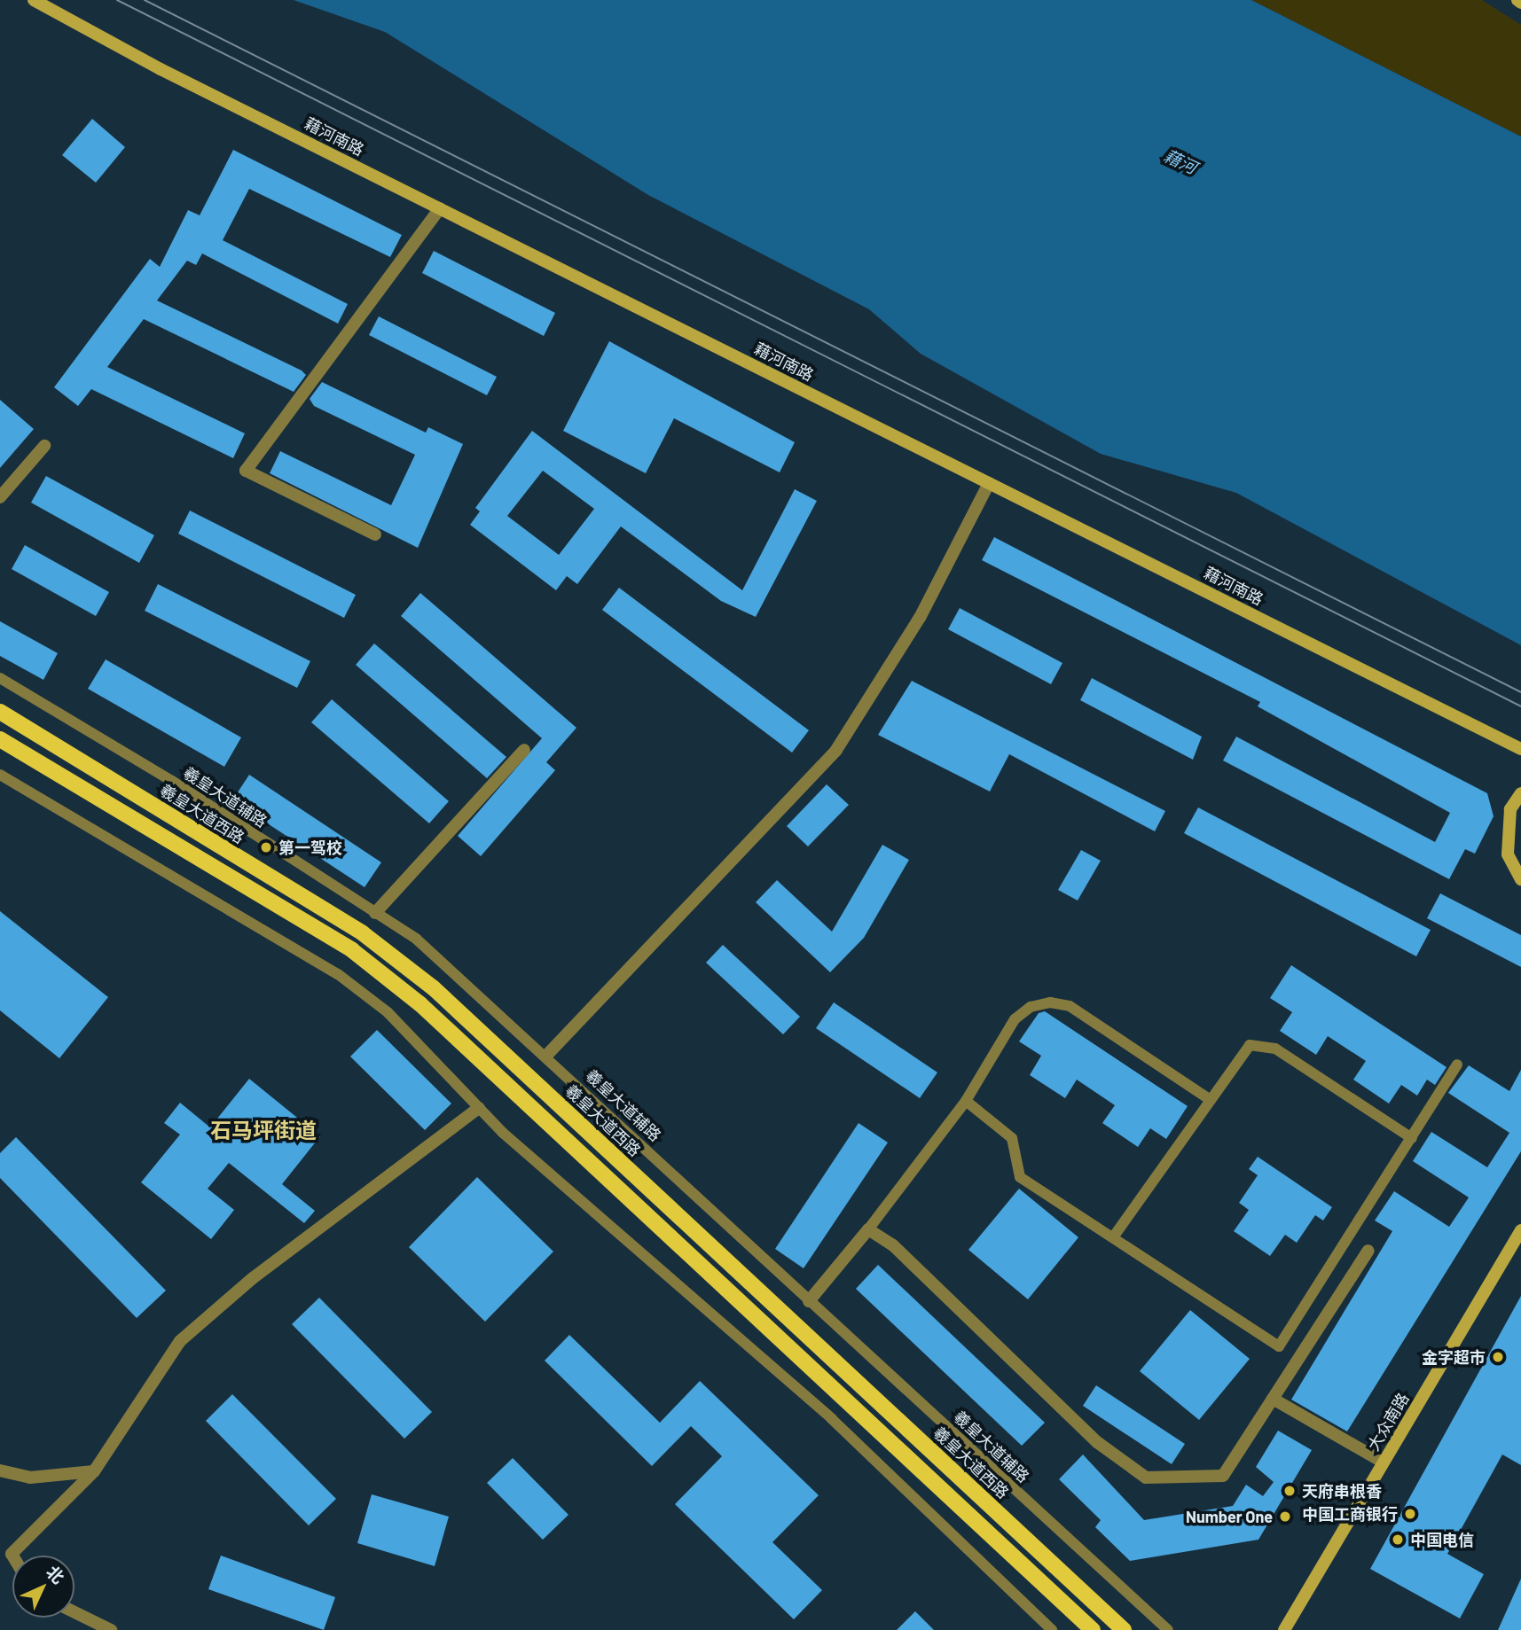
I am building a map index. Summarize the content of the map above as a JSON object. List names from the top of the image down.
{
  "streets": {
    "main road": ["藉河南路", "羲皇大道西路", "大众南路"],
    "lane": ["羲皇大道辅路"]
  },
  "districts": ["石马坪街道"],
  "water": ["藉河"],
  "places": [
    "第一驾校",
    "金字超市",
    "天府串根香",
    "中国工商银行",
    "Number One",
    "中国电信"
  ],
  "north": "top right"
}
